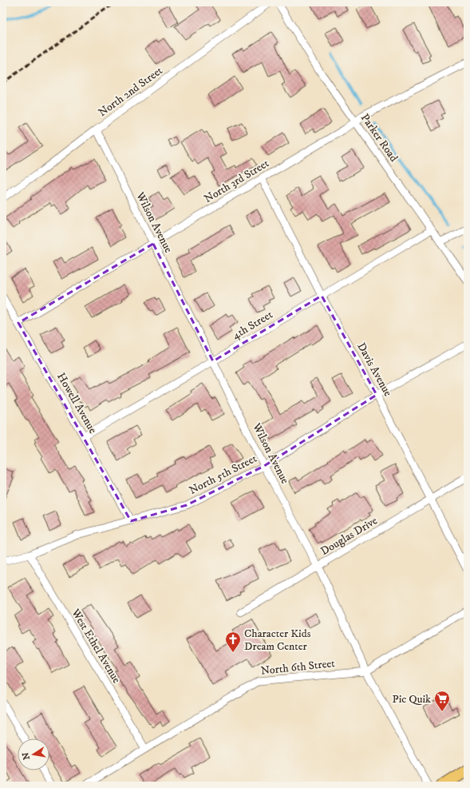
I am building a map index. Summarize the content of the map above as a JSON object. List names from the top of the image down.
{
  "streets": {
    "street": [
      "North 2nd Street",
      "Parker Road",
      "North 3rd Street",
      "Wilson Avenue",
      "4th Street",
      "Davis Avenue",
      "Howell Avenue",
      "North 5th Street",
      "Douglas Drive",
      "West Ethel Avenue",
      "North 6th Street"
    ]
  },
  "crossings": [
    ["North 2nd Street", "Wilson Avenue"],
    ["Parker Road", "North 3rd Street"],
    ["Parker Road", "4th Street"],
    ["North 3rd Street", "Wilson Avenue"],
    ["North 3rd Street", "Davis Avenue"],
    ["North 3rd Street", "Howell Avenue"],
    ["Wilson Avenue", "4th Street"],
    ["Wilson Avenue", "North 5th Street"],
    ["Wilson Avenue", "Douglas Drive"],
    ["Wilson Avenue", "North 6th Street"],
    ["4th Street", "Davis Avenue"],
    ["4th Street", "Howell Avenue"],
    ["Davis Avenue", "North 5th Street"],
    ["Davis Avenue", "Douglas Drive"],
    ["Howell Avenue", "North 5th Street"],
    ["North 5th Street", "West Ethel Avenue"],
    ["West Ethel Avenue", "North 6th Street"]
  ],
  "places": {
    "church": ["Character Kids Dream Center"],
    "supermarket": ["Pic Quik"]
  },
  "north": "left"
}
